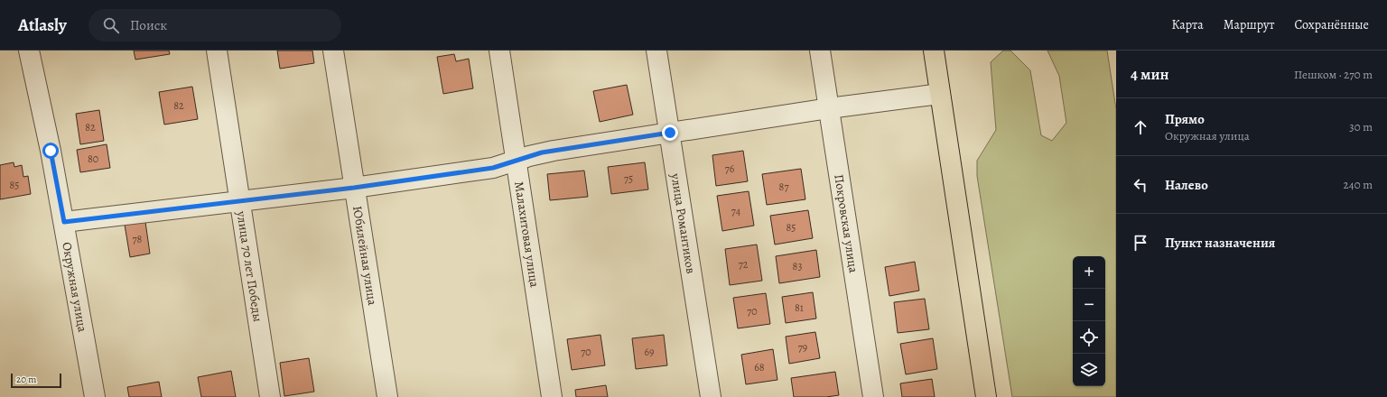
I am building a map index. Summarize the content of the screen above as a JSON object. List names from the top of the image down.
{
  "streets": {
    "street": [
      "улица Романтиков",
      "Покровская улица",
      "Малахитовая улица",
      "Юбилейная улица",
      "улица 70 лет Победы",
      "Окружная улица"
    ]
  },
  "house_numbers": [
    "82",
    "82",
    "80",
    "76",
    "75",
    "85",
    "87",
    "74",
    "85",
    "78",
    "72",
    "83",
    "81",
    "70",
    "79",
    "70",
    "69",
    "68"
  ],
  "scale_bar": "20 m",
  "page": {
    "header": "Atlasly",
    "search": "Поиск",
    "nav": ["Карта", "Маршрут", "Сохранённые"],
    "heading": ["4 мин", "Пешком · 270 m"],
    "list": [
      ["Прямо", "Окружная улица", "30 m"],
      ["Налево", "240 m"],
      "Пункт назначения"
    ],
    "map_buttons": ["+", "−"],
    "scale": "20 m"
  }
}
